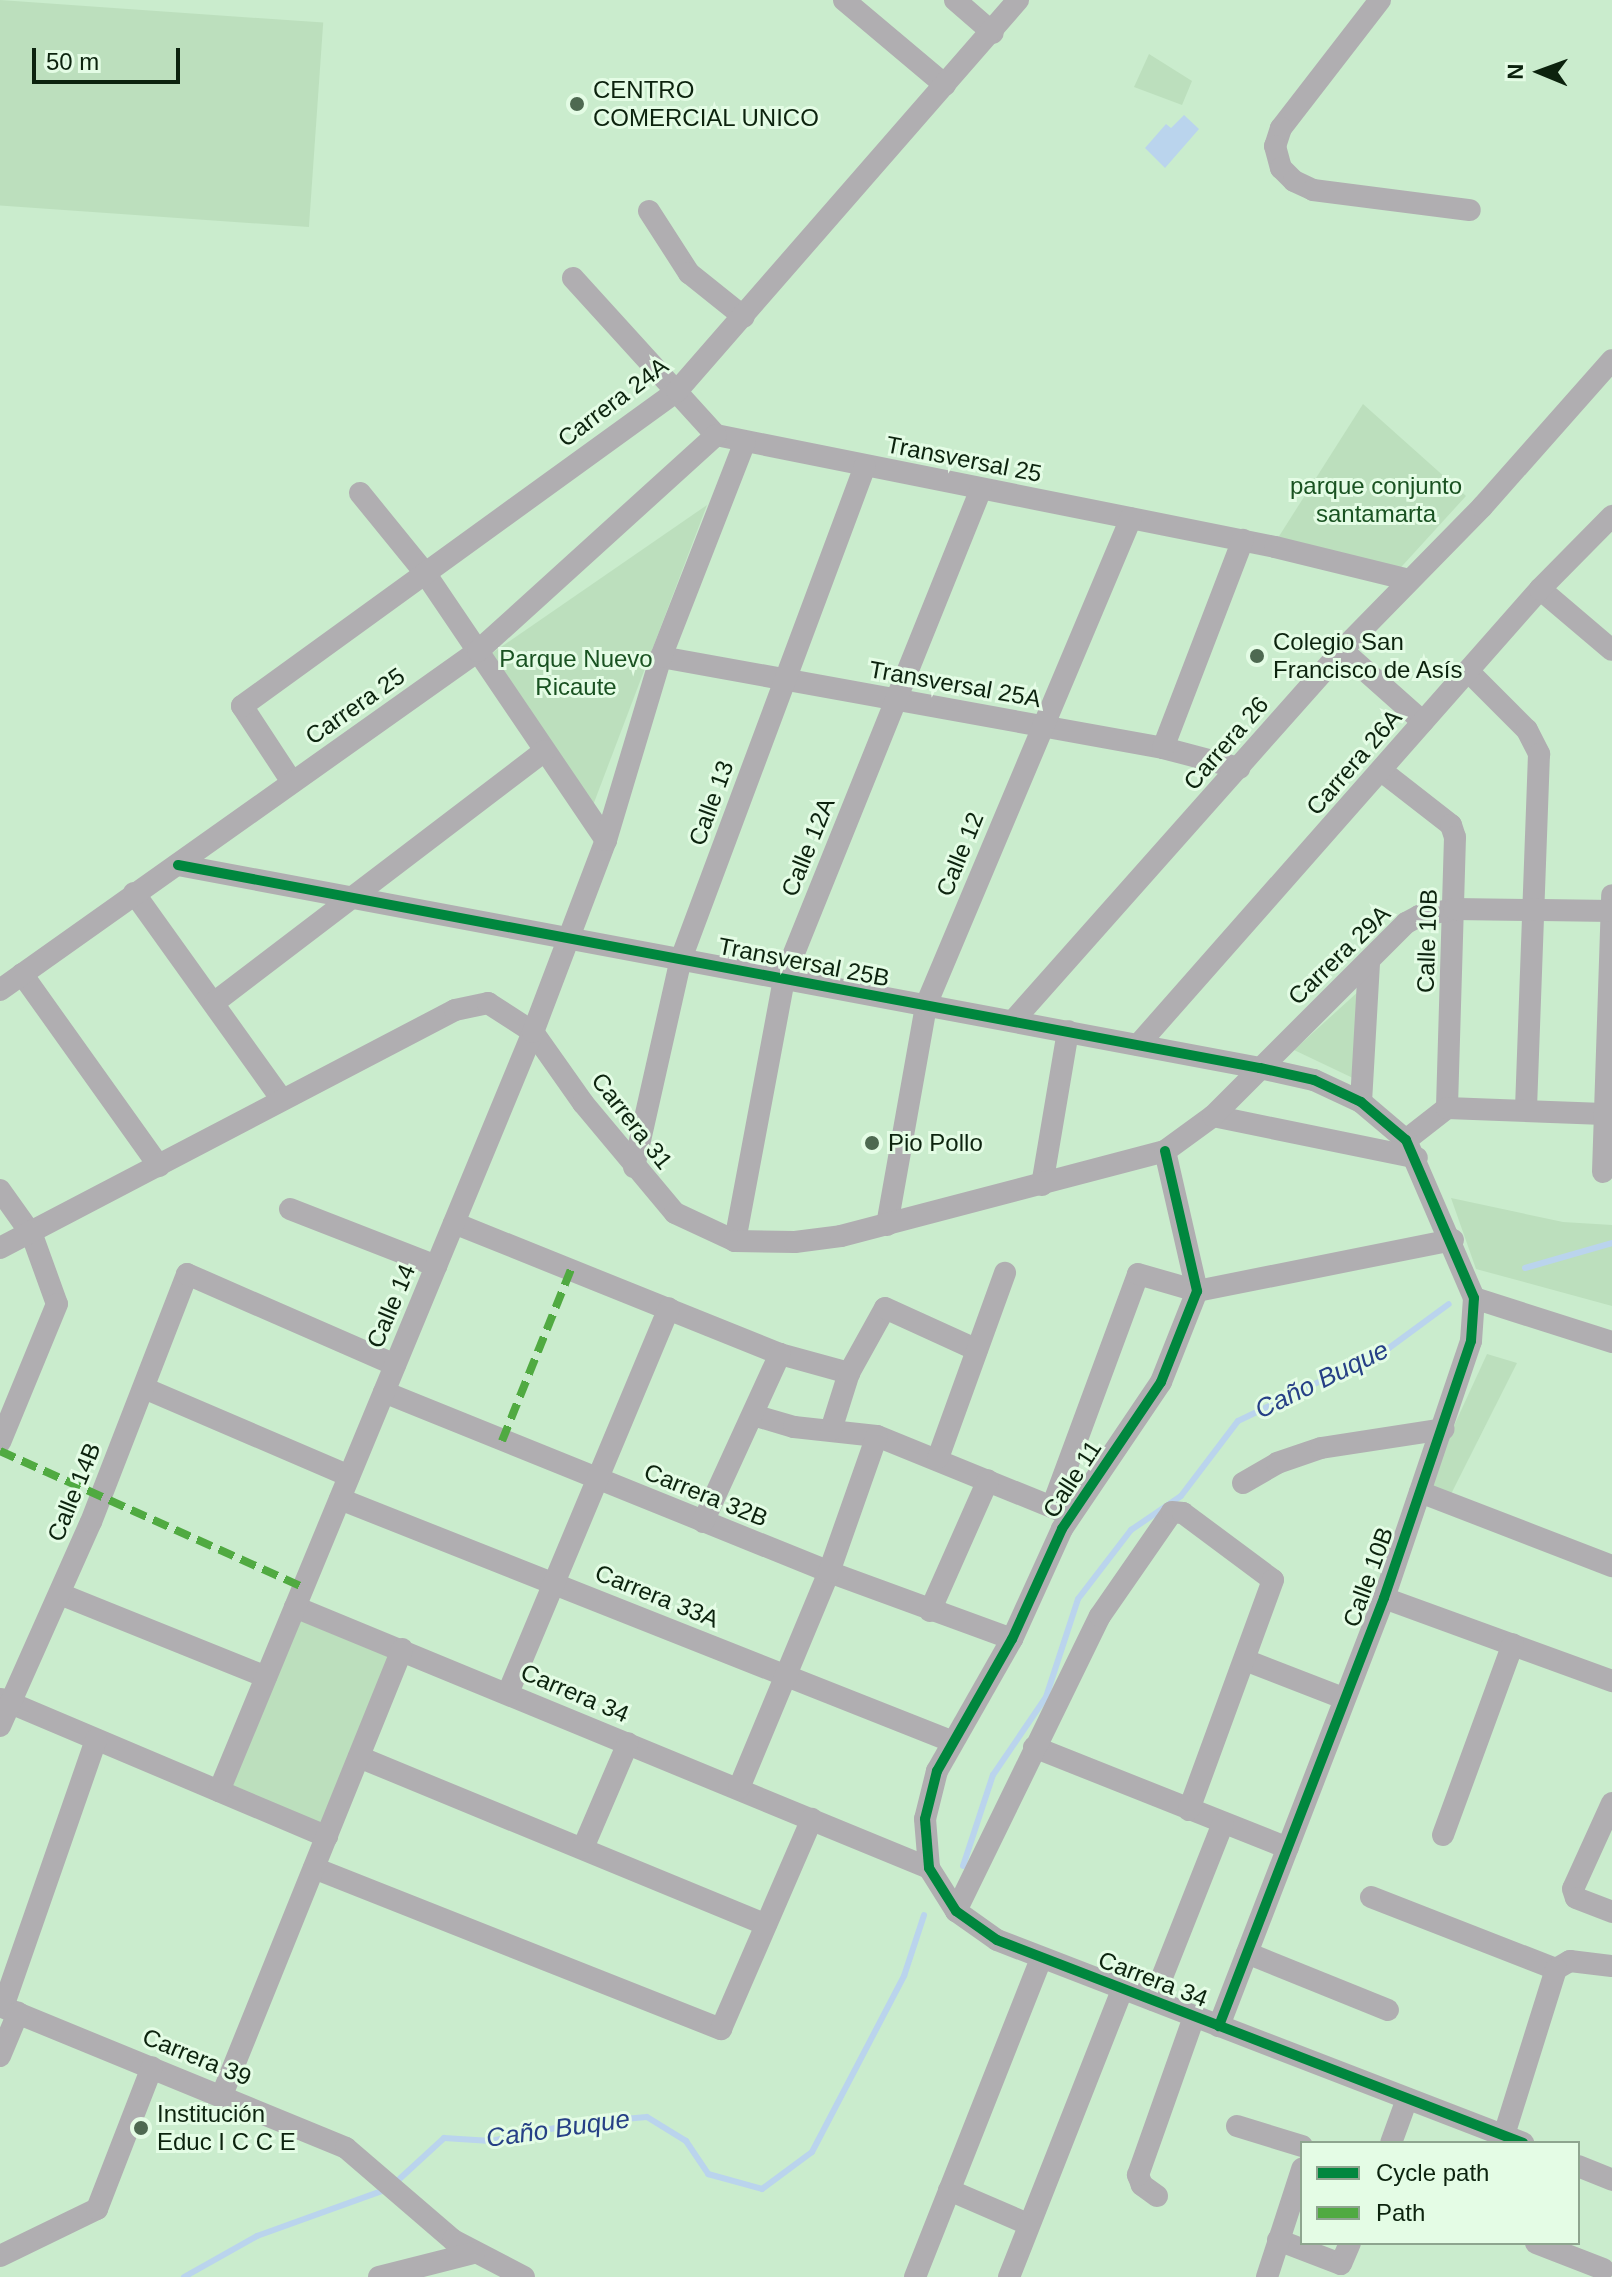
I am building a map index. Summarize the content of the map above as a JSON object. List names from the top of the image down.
{
  "streets": {
    "street": [
      "Carrera 24A",
      "Transversal 25",
      "Transversal 25A",
      "Carrera 25",
      "Carrera 26",
      "Carrera 26A",
      "Calle 13",
      "Calle 12A",
      "Calle 12",
      "Calle 10B",
      "Carrera 29A",
      "Transversal 25B",
      "Carrera 31",
      "Calle 14",
      "Calle 11",
      "Calle 14B",
      "Carrera 32B",
      "Carrera 33A",
      "Carrera 34",
      "Carrera 39"
    ]
  },
  "crossings": [
    ["Carrera 24A", "Carrera 25"],
    ["Transversal 25", "Carrera 25"],
    ["Transversal 25", "Carrera 26"],
    ["Transversal 25", "Calle 13"],
    ["Transversal 25", "Calle 12A"],
    ["Transversal 25", "Calle 12"],
    ["Transversal 25", "Calle 14"],
    ["Transversal 25A", "Carrera 26"],
    ["Transversal 25A", "Calle 13"],
    ["Transversal 25A", "Calle 12A"],
    ["Transversal 25A", "Calle 12"],
    ["Transversal 25A", "Calle 14"],
    ["Carrera 25", "Transversal 25B"],
    ["Carrera 26", "Transversal 25B"],
    ["Carrera 26A", "Calle 10B"],
    ["Carrera 26A", "Transversal 25B"],
    ["Calle 13", "Transversal 25B"],
    ["Calle 13", "Carrera 31"],
    ["Calle 12A", "Transversal 25B"],
    ["Calle 12A", "Carrera 31"],
    ["Calle 12", "Transversal 25B"],
    ["Calle 12", "Carrera 31"],
    ["Calle 10B", "Carrera 29A"],
    ["Calle 10B", "Transversal 25B"],
    ["Calle 10B", "Carrera 34"],
    ["Carrera 29A", "Transversal 25B"],
    ["Carrera 29A", "Carrera 31"],
    ["Transversal 25B", "Carrera 31"],
    ["Transversal 25B", "Calle 14"],
    ["Carrera 31", "Calle 14"],
    ["Calle 14", "Calle 14B"],
    ["Calle 14", "Carrera 32B"],
    ["Calle 14", "Carrera 33A"],
    ["Calle 14", "Carrera 34"],
    ["Calle 11", "Carrera 32B"],
    ["Calle 11", "Carrera 33A"],
    ["Calle 11", "Carrera 34"]
  ],
  "water": ["Caño Buque"],
  "parks": ["parque conjunto santamarta", "Parque Nuevo Ricaute"],
  "places": [
    "CENTRO COMERCIAL UNICO",
    "Colegio San Francisco de Asís",
    "Pio Pollo",
    "Institución Educ I C C E"
  ],
  "legend": ["Cycle path", "Path"],
  "scale_bar": "50 m",
  "north": "left"
}
